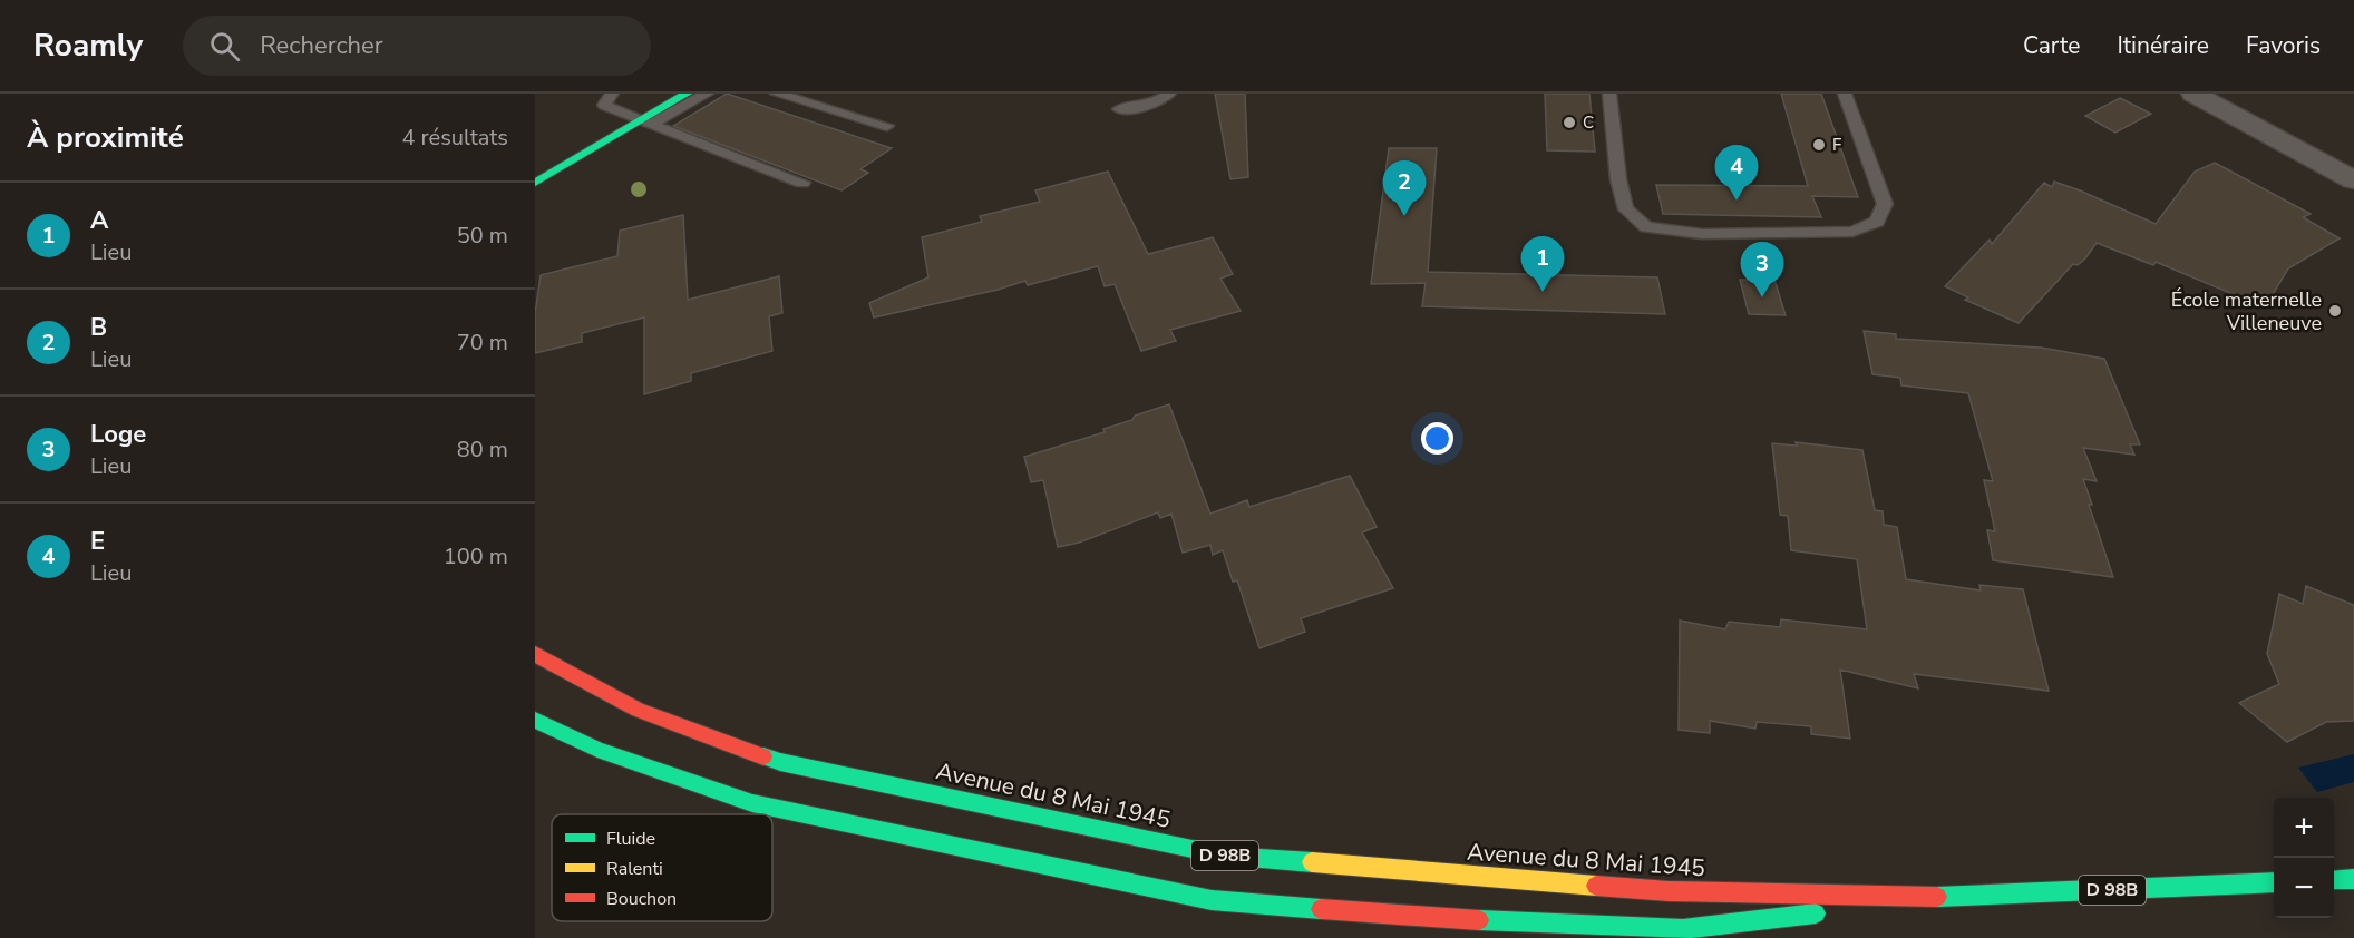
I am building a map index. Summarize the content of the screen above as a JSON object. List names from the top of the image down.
{
  "streets": {
    "main road": ["Avenue du 8 Mai 1945", "D 98B"]
  },
  "places": ["C", "F", "École maternelle Villeneuve"],
  "legend": ["Fluide", "Ralenti", "Bouchon"],
  "page": {
    "header": "Roamly",
    "search": "Rechercher",
    "nav": ["Carte", "Itinéraire", "Favoris"],
    "heading": ["À proximité", "4 résultats"],
    "pins": [
      "4",
      "2",
      "1",
      "3"
    ],
    "list": [
      {
        "mark": "1",
        "name": "A",
        "note": "Lieu",
        "value": "50 m"
      },
      {
        "mark": "2",
        "name": "B",
        "note": "Lieu",
        "value": "70 m"
      },
      {
        "mark": "3",
        "name": "Loge",
        "note": "Lieu",
        "value": "80 m"
      },
      {
        "mark": "4",
        "name": "E",
        "note": "Lieu",
        "value": "100 m"
      }
    ],
    "map_buttons": ["+", "−"]
  }
}
